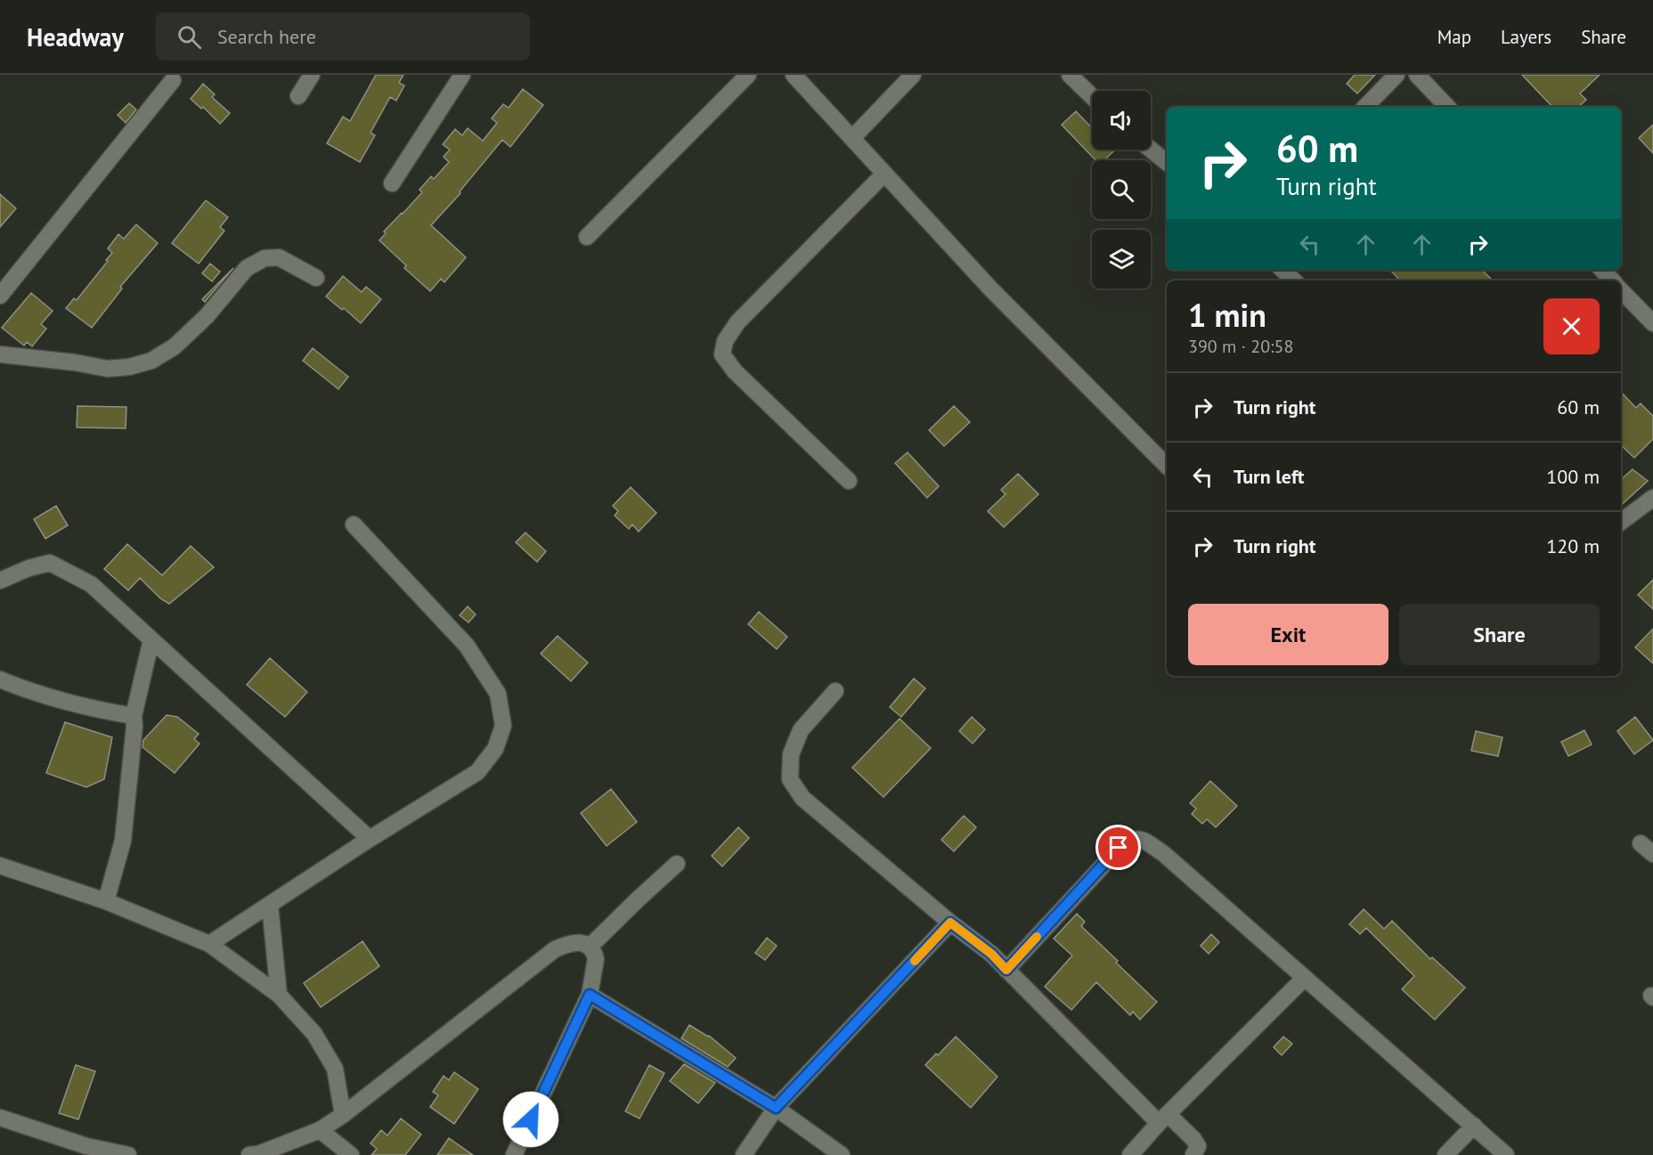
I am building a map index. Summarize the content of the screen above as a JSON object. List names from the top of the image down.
{
  "page": {
    "header": "Headway",
    "search": "Search here",
    "nav": ["Map", "Layers", "Share"],
    "turn": ["60 m", "Turn right"],
    "heading": ["1 min", "390 m · 20:58"],
    "list": [
      {
        "name": "Turn right",
        "value": "60 m"
      },
      {
        "name": "Turn left",
        "value": "100 m"
      },
      {
        "name": "Turn right",
        "value": "120 m"
      }
    ],
    "buttons": ["Exit", "Share"]
  }
}
